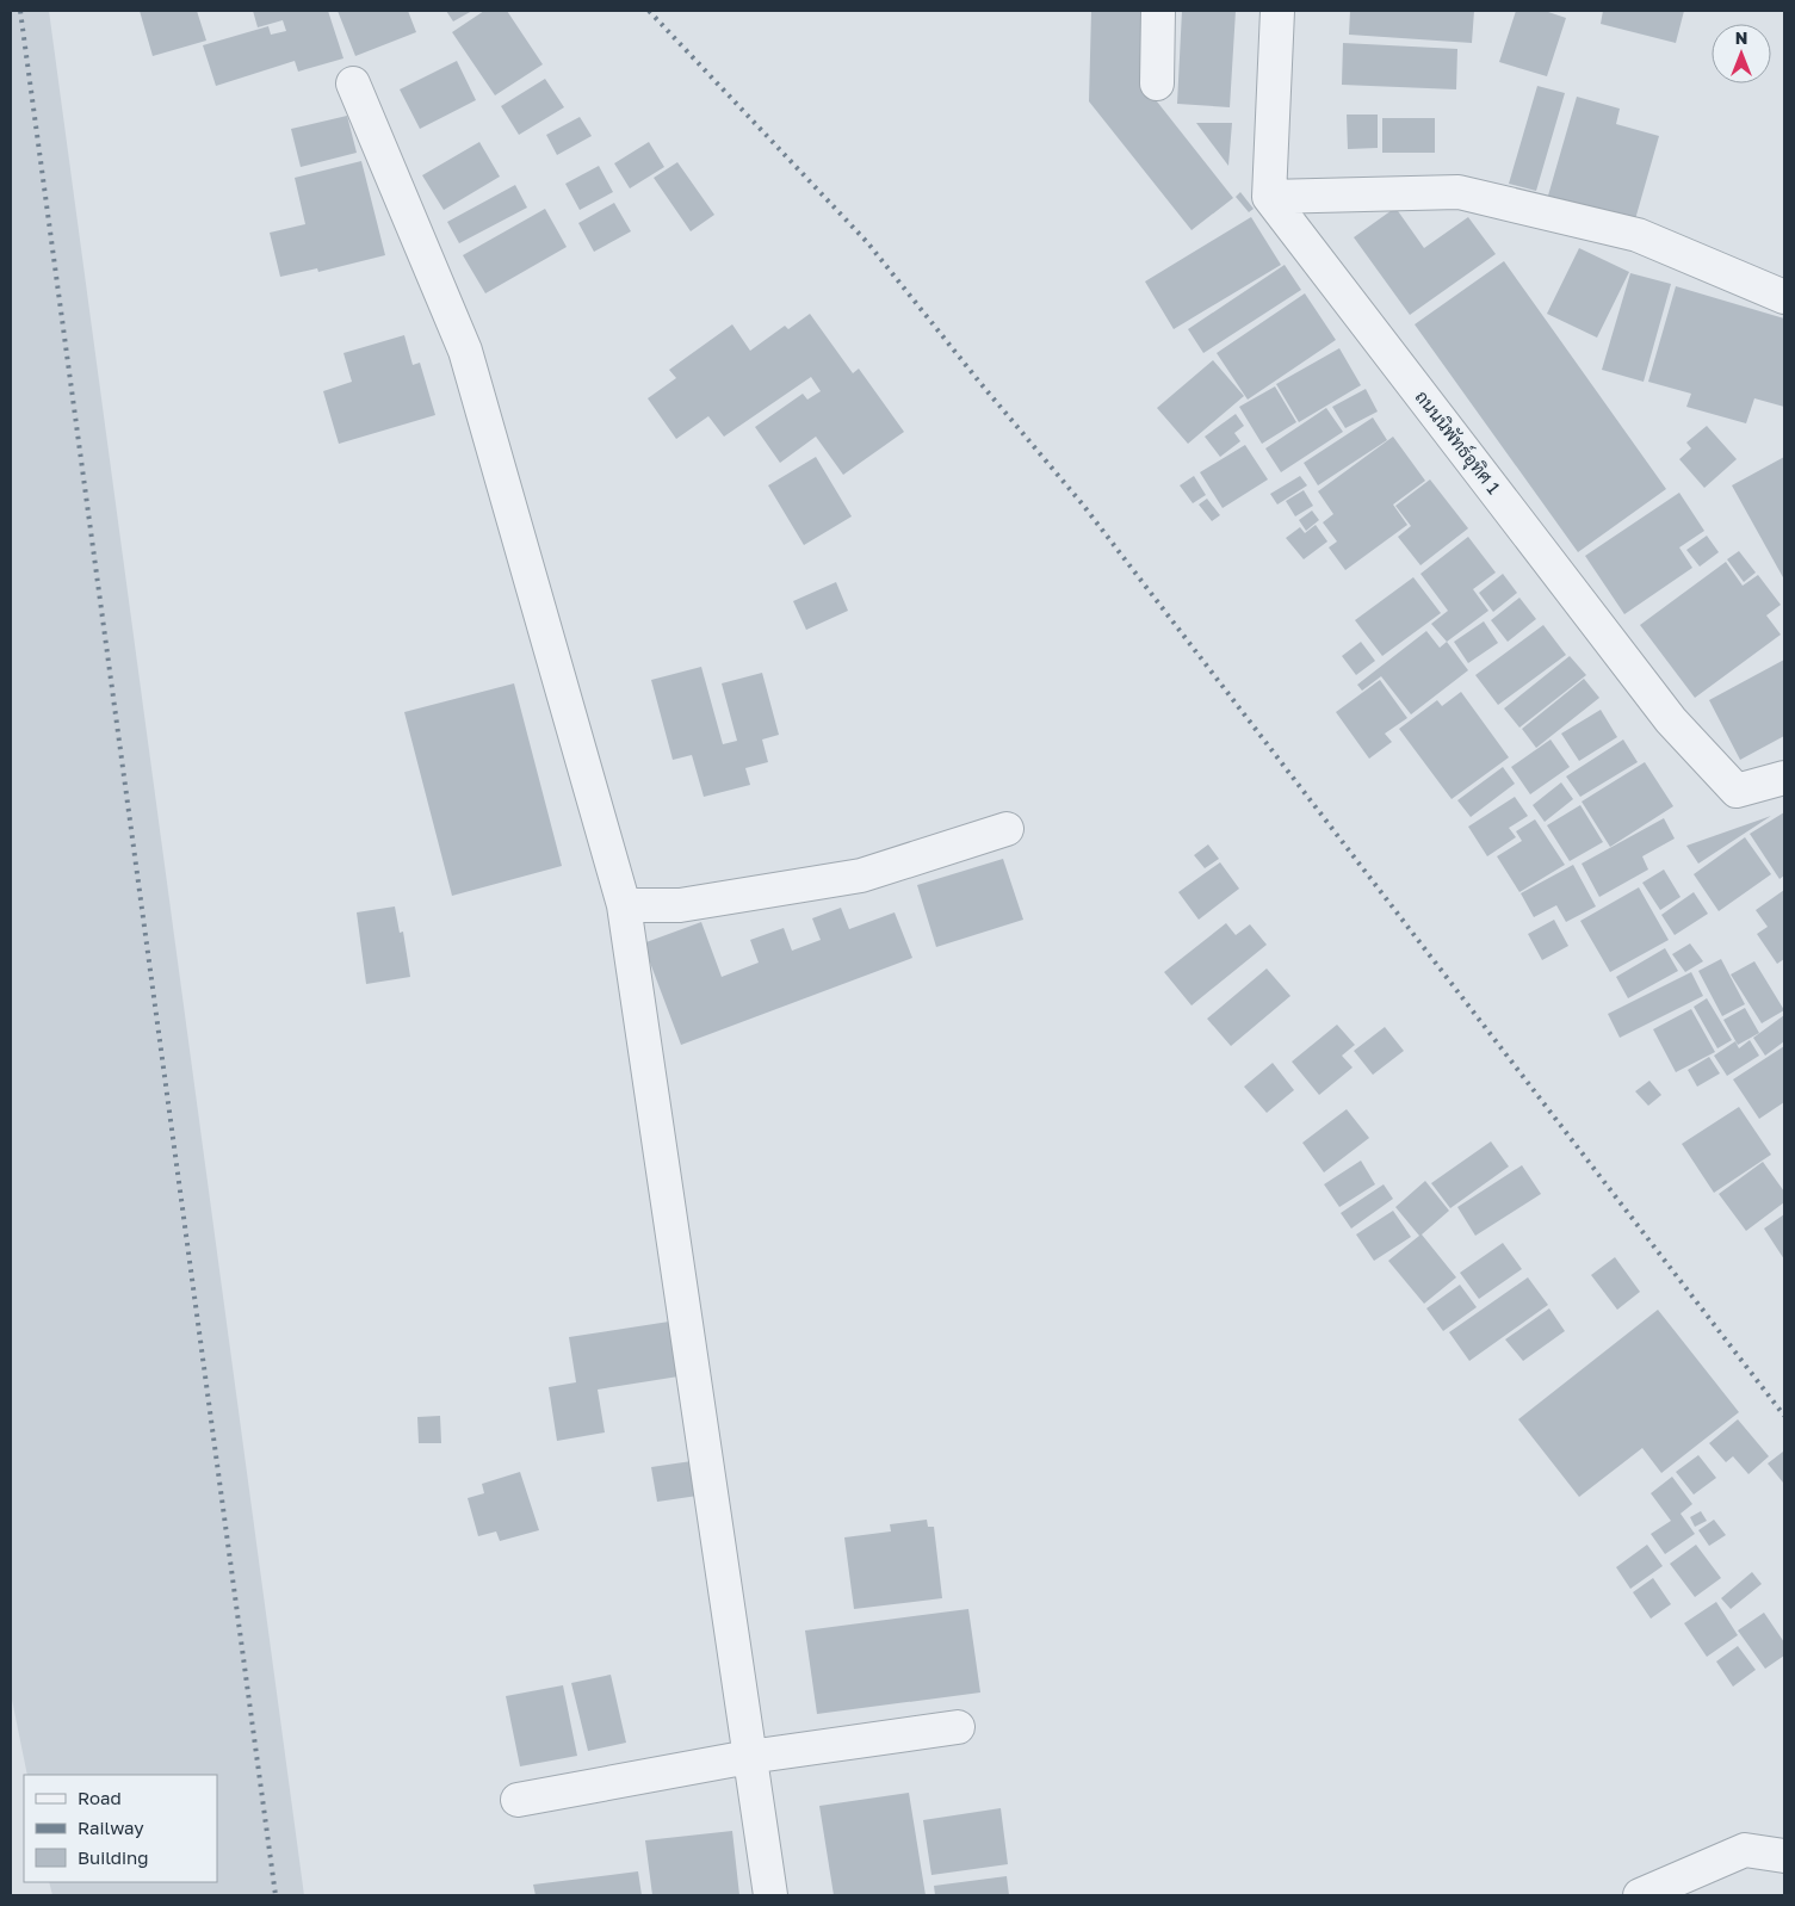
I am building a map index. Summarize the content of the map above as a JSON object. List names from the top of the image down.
{
  "streets": {
    "street": ["ถนนนิพัทธ์อุทิศ 1"]
  },
  "legend": ["Road", "Railway", "Building"],
  "north": "top"
}
